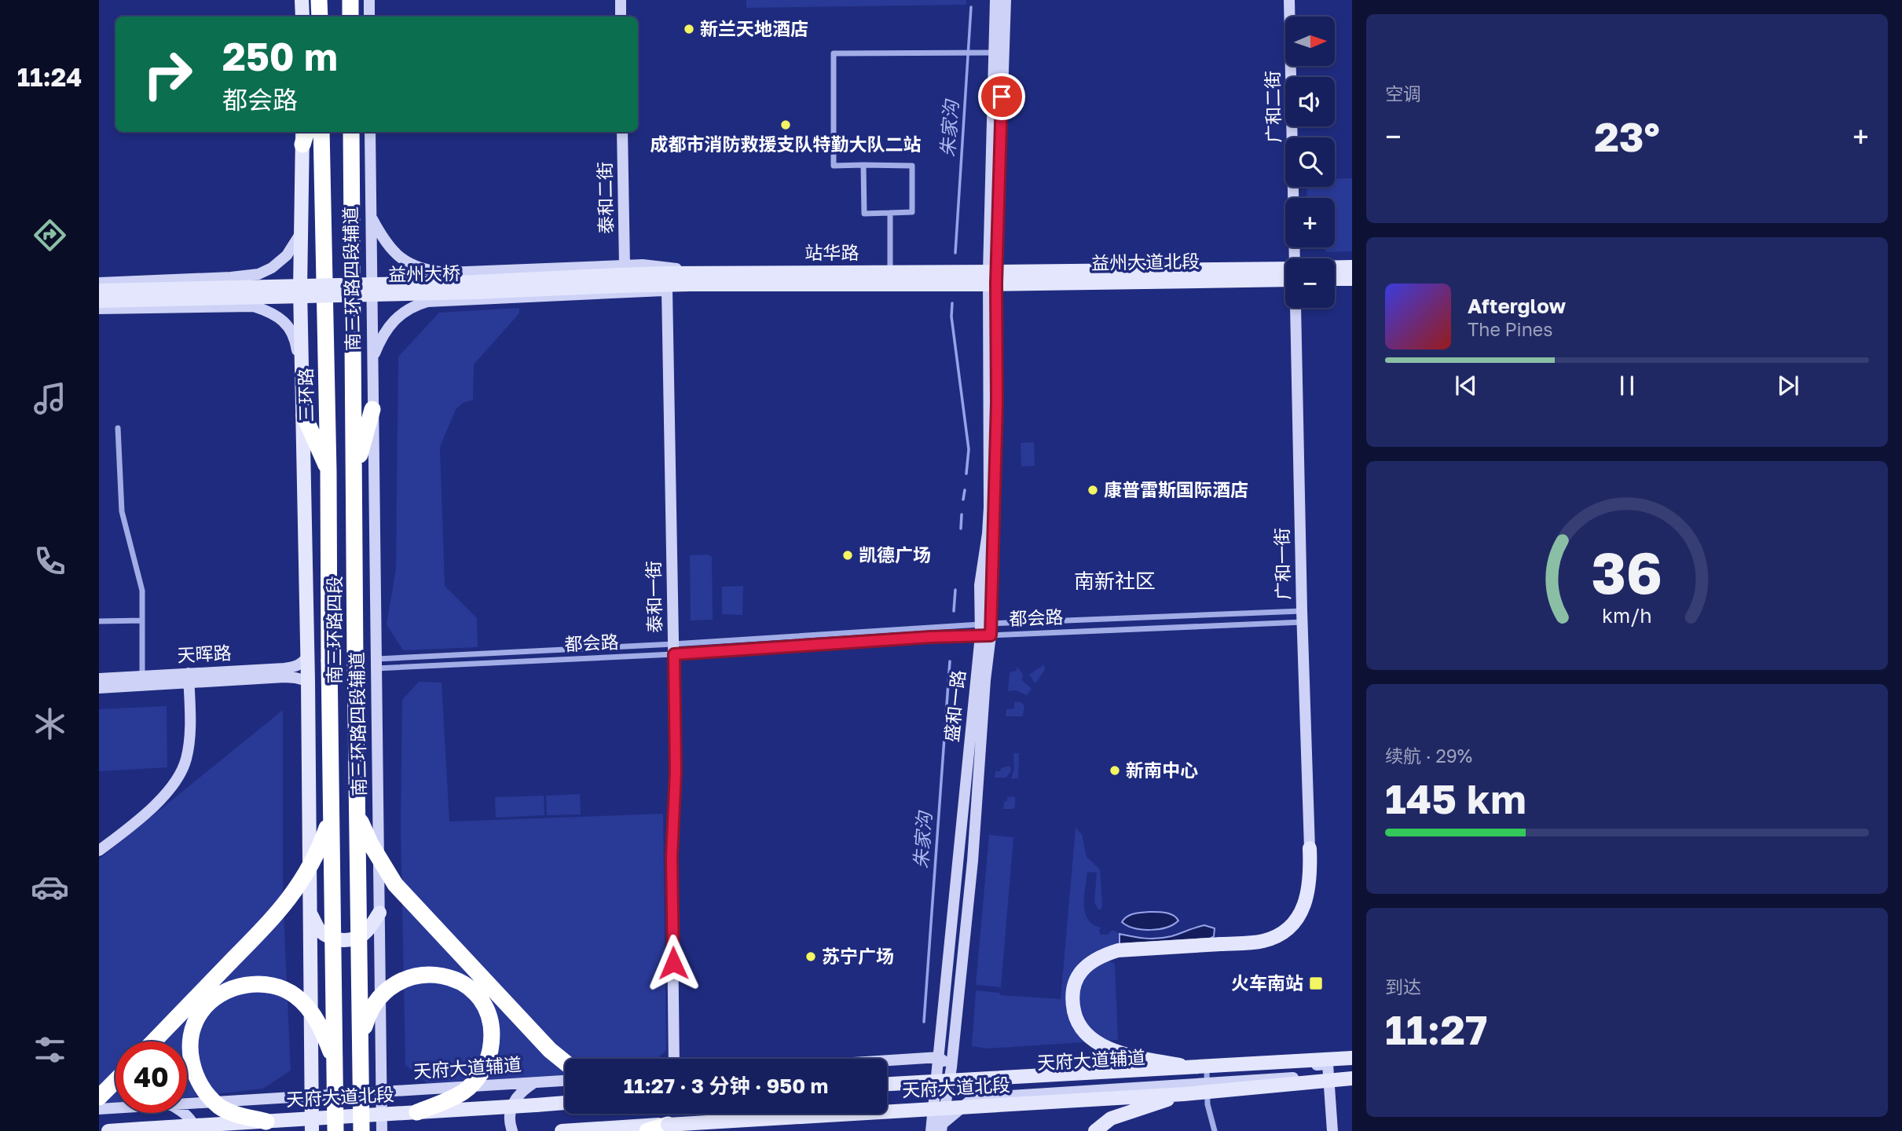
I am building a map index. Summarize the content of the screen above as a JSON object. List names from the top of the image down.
{
  "streets": {
    "highway": ["三环路", "南三环路四段"],
    "main road": [
      "站华路",
      "益州大道北段",
      "益州大桥",
      "天府大道北段"
    ],
    "street": [
      "广和二街",
      "泰和二街",
      "南三环路四段辅道",
      "广和一街",
      "泰和一街",
      "都会路",
      "天晖路",
      "盛和一路",
      "天府大道辅道"
    ]
  },
  "crossings": [
    ["泰和二街", "站华路"],
    ["泰和二街", "益州大桥"],
    ["站华路", "益州大道北段"],
    ["站华路", "益州大桥"],
    ["站华路", "盛和一路"],
    ["益州大道北段", "盛和一路"],
    ["南三环路四段辅道", "都会路"],
    ["南三环路四段辅道", "天府大道辅道"],
    ["三环路", "南三环路四段"],
    ["广和一街", "都会路"],
    ["泰和一街", "都会路"],
    ["都会路", "盛和一路"],
    ["盛和一路", "天府大道辅道"]
  ],
  "districts": ["南新社区"],
  "water": ["朱家沟"],
  "places": {
    "other": [
      "新兰天地酒店",
      "成都市消防救援支队特勤大队二站",
      "康普雷斯国际酒店",
      "凯德广场",
      "新南中心",
      "苏宁广场"
    ],
    "transit": ["火车南站"]
  },
  "north": "right",
  "page": {
    "tabs": "11:24",
    "tile": [
      "空调",
      ["续航 · 29%", "145 km"],
      ["到达", "11:27"]
    ],
    "map_buttons": ["+", "−"],
    "turn": ["250 m", "都会路"],
    "heat": ["−", "23°", "+"],
    "song": ["Afterglow", "The Pines"],
    "limit": "40",
    "trip": "11:27 · 3 分钟 · 950 m",
    "gauge": ["36", "km/h"]
  }
}
